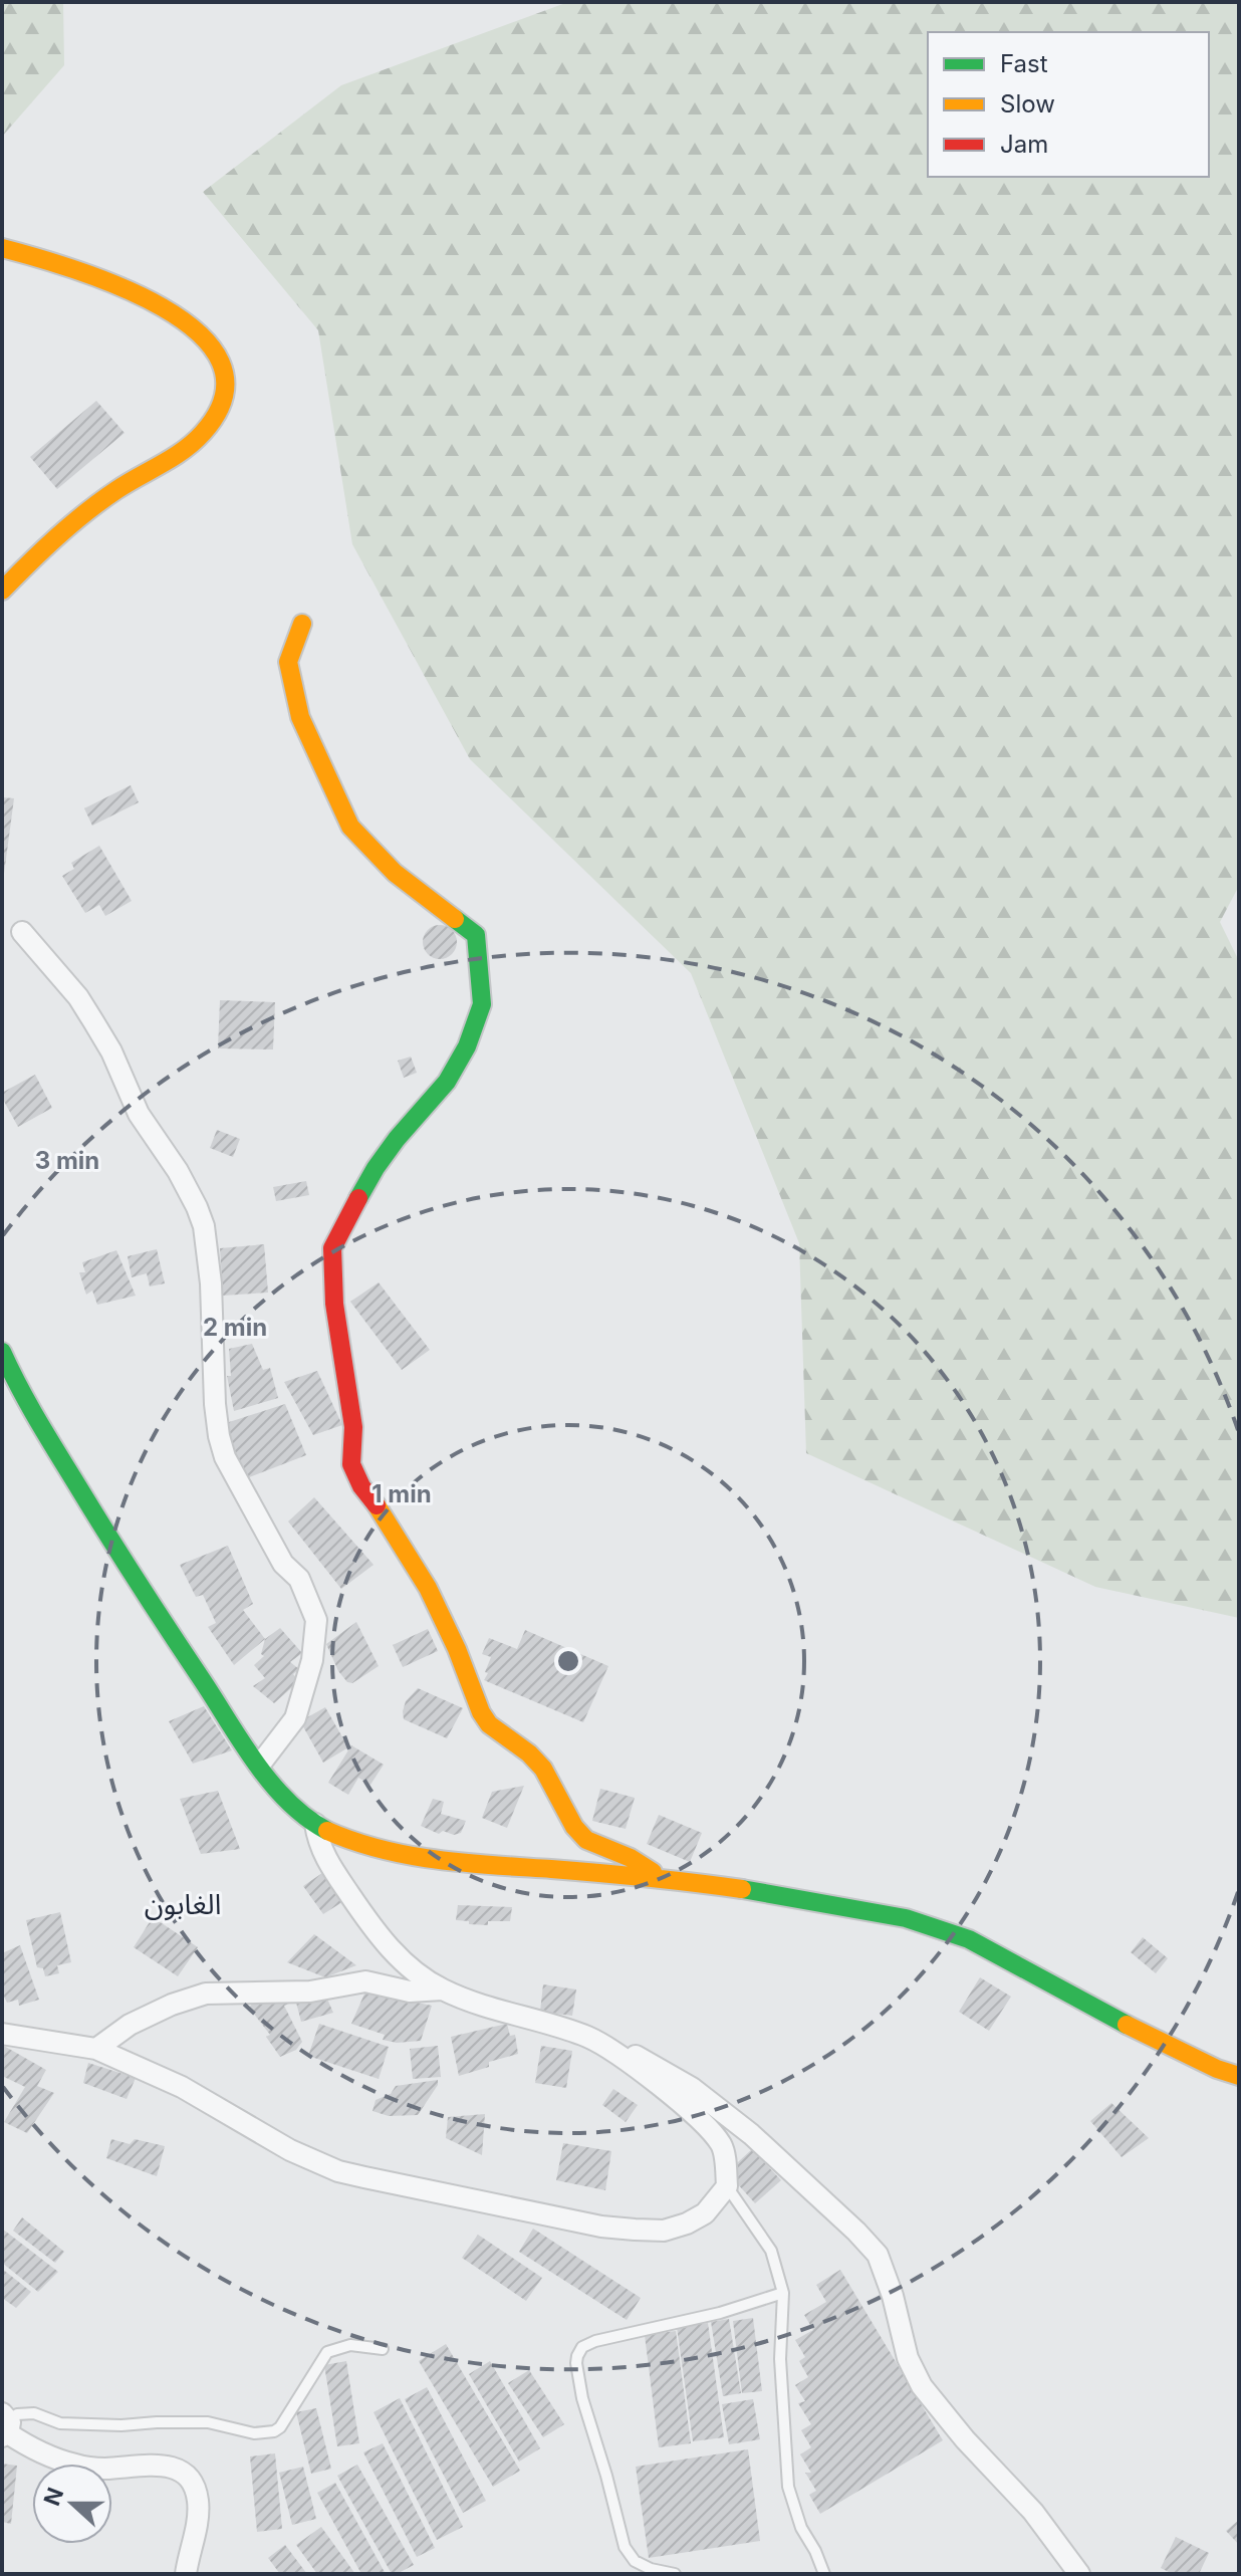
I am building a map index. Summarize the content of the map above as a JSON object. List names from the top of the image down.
{
  "districts": ["الغابون"],
  "legend": ["Fast", "Slow", "Jam"],
  "north": "left",
  "rings": ["3 min", "2 min", "1 min"]
}
